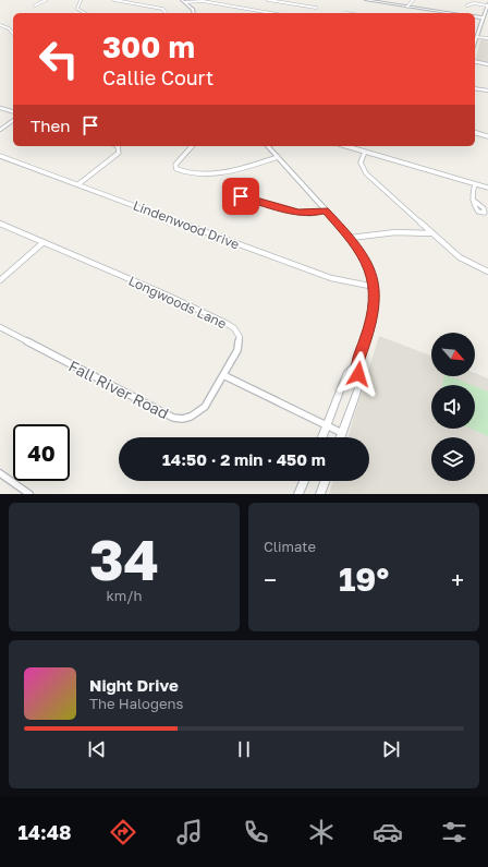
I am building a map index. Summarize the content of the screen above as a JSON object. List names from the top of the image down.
{
  "streets": {
    "street": ["Lindenwood Drive", "Longwoods Lane", "Fall River Road"]
  },
  "crossings": [
    ["Longwoods Lane", "Fall River Road"]
  ],
  "north": "bottom right",
  "page": {
    "turn": ["300 m", "Callie Court"],
    "then": "Then",
    "limit": "40",
    "trip": "14:50 · 2 min · 450 m",
    "tile": [
      ["34", "km/h"],
      "Climate"
    ],
    "heat": ["−", "19°", "+"],
    "song": ["Night Drive", "The Halogens"],
    "tabs": "14:48"
  }
}
